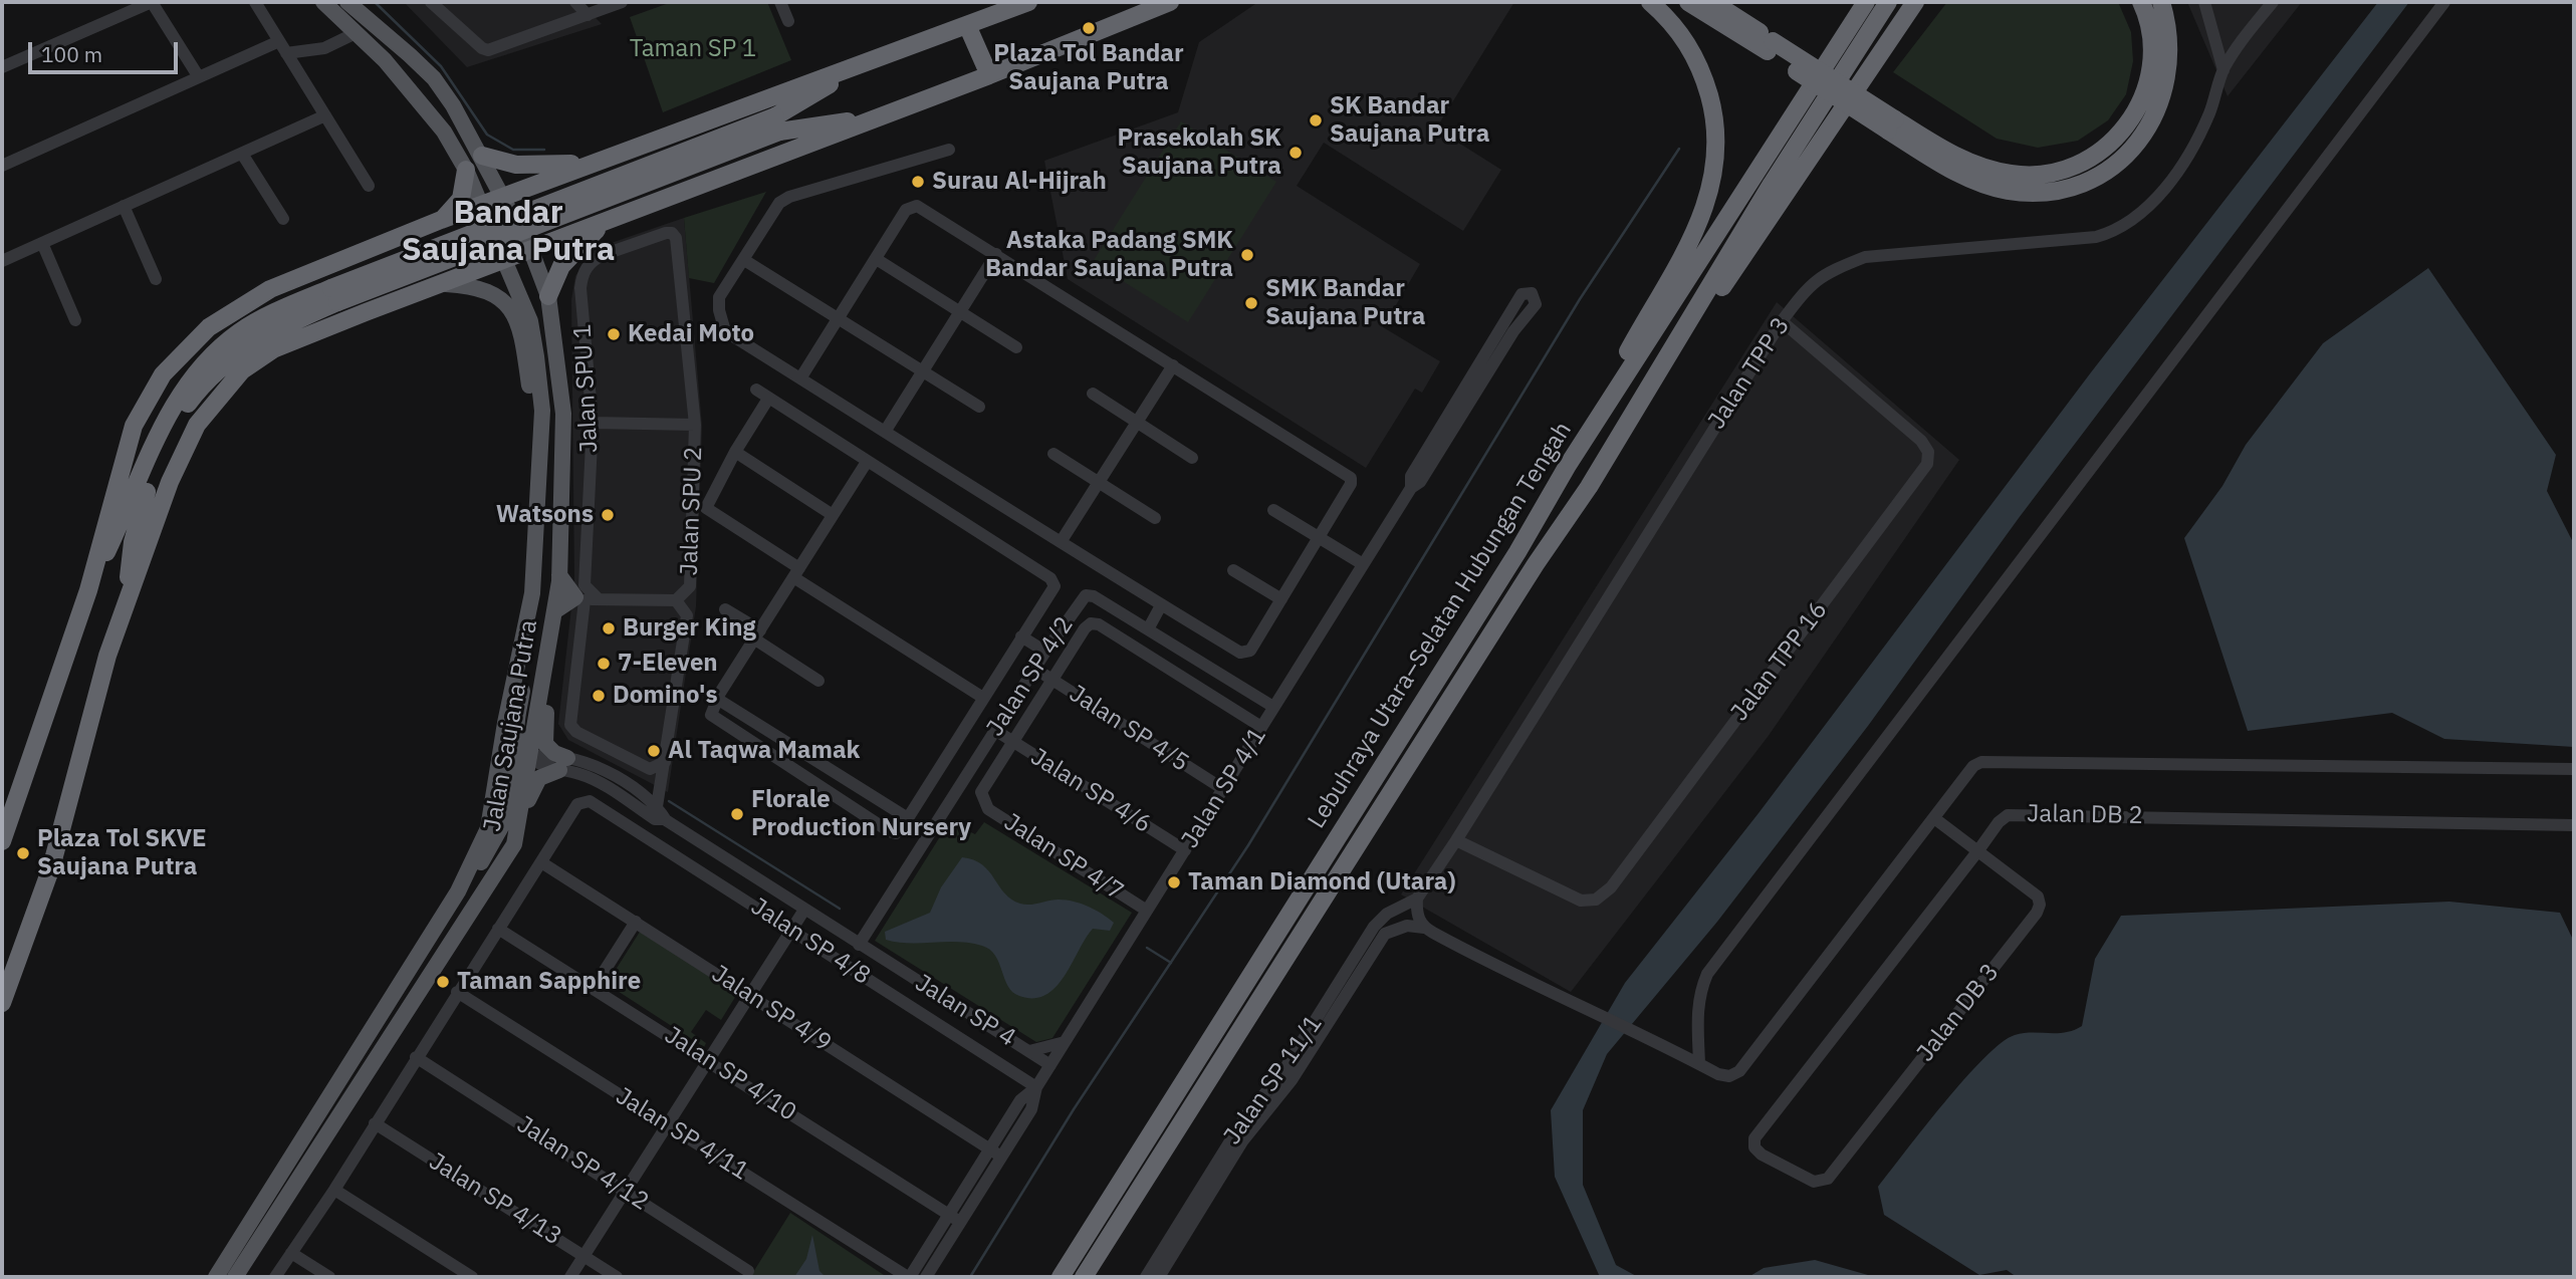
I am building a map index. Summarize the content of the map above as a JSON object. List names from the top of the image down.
{
  "streets": {
    "highway": ["Lebuhraya Utara–Selatan Hubungan Tengah"],
    "main road": ["Jalan Saujana Putra"],
    "street": [
      "Jalan TPP 3",
      "Jalan SPU 1",
      "Jalan SPU 2",
      "Jalan TPP 16",
      "Jalan SP 4/2",
      "Jalan SP 4/5",
      "Jalan SP 4/1",
      "Jalan SP 4/6",
      "Jalan DB 2",
      "Jalan SP 4/7",
      "Jalan SP 4/8",
      "Jalan SP 4/9",
      "Jalan SP 4",
      "Jalan DB 3",
      "Jalan SP 4/10",
      "Jalan SP 11/1",
      "Jalan SP 4/11",
      "Jalan SP 4/12",
      "Jalan SP 4/13"
    ]
  },
  "crossings": [
    ["Jalan TPP 3", "Jalan TPP 16"],
    ["Jalan TPP 3", "Jalan SP 11/1"],
    ["Jalan SPU 1", "Jalan SPU 2"],
    ["Jalan SPU 2", "Jalan SP 4"],
    ["Jalan SP 4/2", "Jalan SP 4/5"],
    ["Jalan SP 4/2", "Jalan SP 4/1"],
    ["Jalan SP 4/2", "Jalan SP 4/6"],
    ["Jalan SP 4/2", "Jalan SP 4"],
    ["Jalan Saujana Putra", "Jalan SP 4"],
    ["Jalan SP 4/5", "Jalan SP 4/1"],
    ["Jalan SP 4/1", "Jalan SP 4/6"],
    ["Jalan SP 4/1", "Jalan SP 4/7"],
    ["Jalan SP 4/1", "Jalan SP 4/8"],
    ["Jalan SP 4/1", "Jalan SP 4/9"],
    ["Jalan SP 4/1", "Jalan SP 4"],
    ["Jalan SP 4/1", "Jalan SP 4/10"],
    ["Jalan SP 4/1", "Jalan SP 4/11"],
    ["Jalan SP 4/6", "Jalan SP 4/7"],
    ["Jalan DB 2", "Jalan DB 3"],
    ["Jalan SP 4/8", "Jalan SP 4/9"]
  ],
  "districts": ["Bandar Saujana Putra"],
  "parks": ["Taman SP 1"],
  "places": [
    "Plaza Tol Bandar Saujana Putra",
    "SK Bandar Saujana Putra",
    "Prasekolah SK Saujana Putra",
    "Surau Al-Hijrah",
    "Astaka Padang SMK Bandar Saujana Putra",
    "SMK Bandar Saujana Putra",
    "Kedai Moto",
    "Watsons",
    "Burger King",
    "7-Eleven",
    "Domino's",
    "Al Taqwa Mamak",
    "Florale Production Nursery",
    "Plaza Tol SKVE Saujana Putra",
    "Taman Diamond (Utara)",
    "Taman Sapphire"
  ],
  "scale_bar": "100 m"
}
